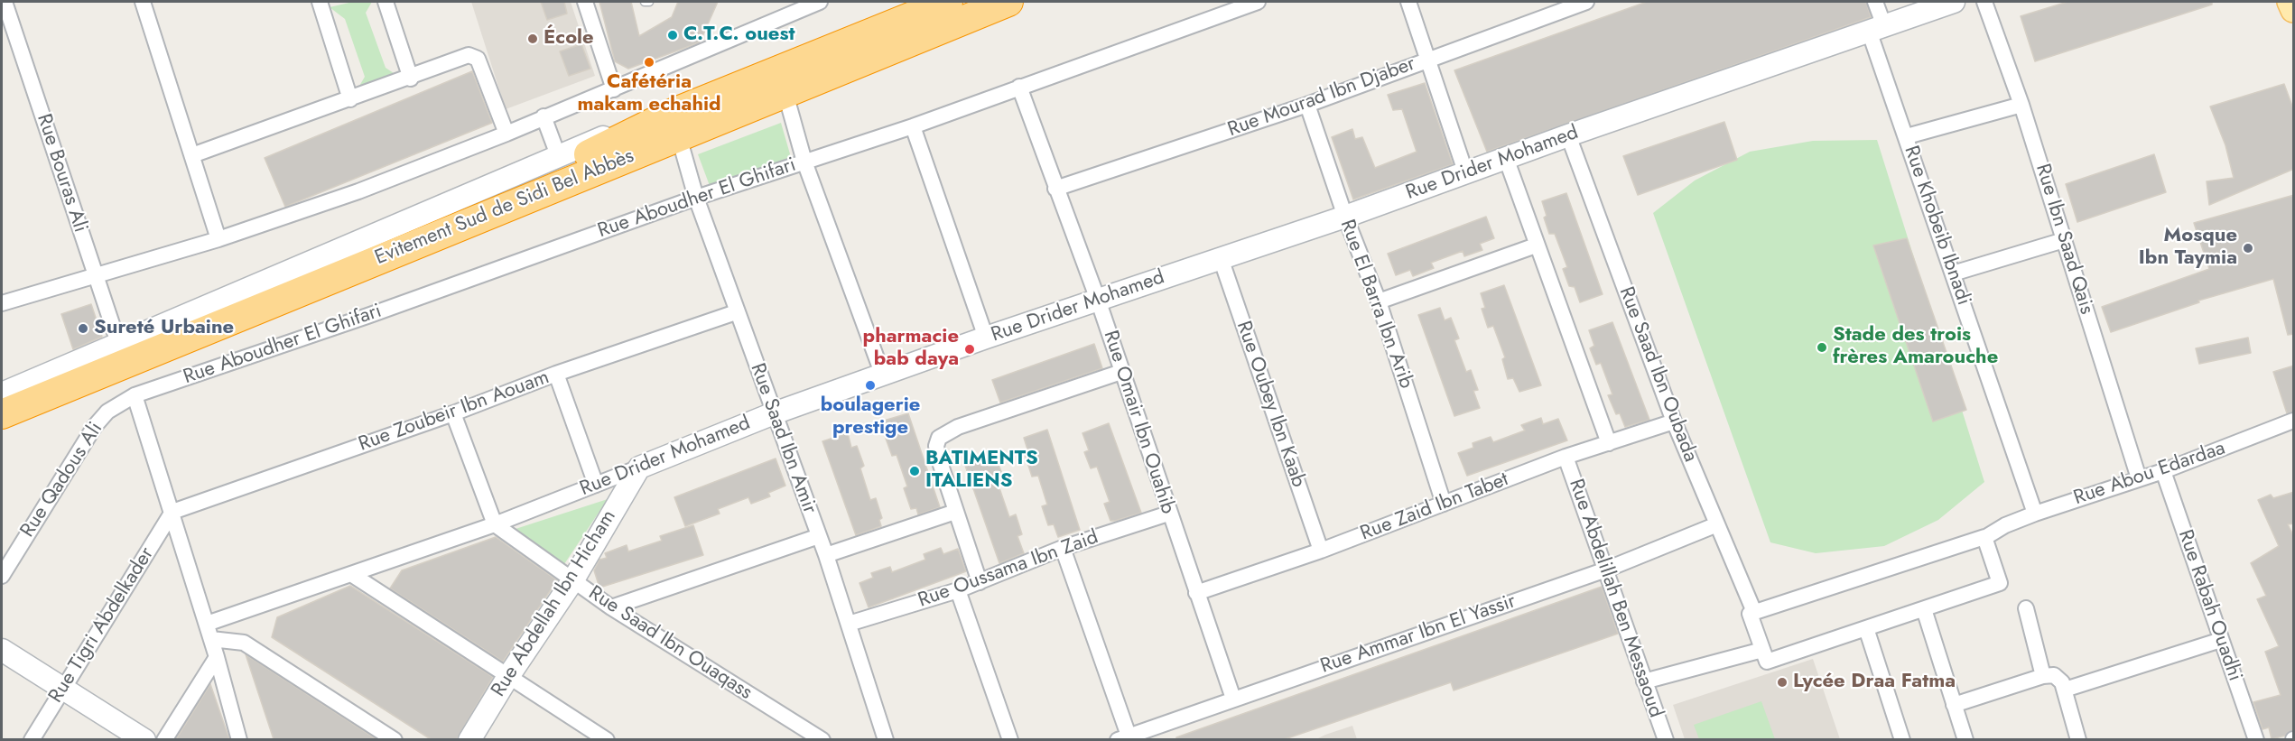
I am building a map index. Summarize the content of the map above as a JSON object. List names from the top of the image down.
{
  "streets": {
    "highway": ["Evitement Sud de Sidi Bel Abbès"],
    "street": [
      "Rue Mourad Ibn Djaber",
      "Rue Drider Mohamed",
      "Rue Bouras Ali",
      "Rue Aboudher El Ghifari",
      "Rue Khobeib Ibnadi",
      "Rue Ibn Saad Qais",
      "Rue El Barra Ibn Arib",
      "Rue Saad Ibn Oubada",
      "Rue Oubey Ibn Kaab",
      "Rue Zoubeir Ibn Aouam",
      "Rue Omair Ibn Ouahib",
      "Rue Saad Ibn Amir",
      "Rue Abou Edardaa",
      "Rue Qadous Ali",
      "Rue Zaid Ibn Tabet",
      "Rue Oussama Ibn Zaid",
      "Rue Abdelillah Ben Messaoud",
      "Rue Abdellah Ibn Hicham",
      "Rue Rabah Ouadhi",
      "Rue Tigri Abdelkader",
      "Rue Ammar Ibn El Yassir",
      "Rue Saad Ibn Ouaqass"
    ]
  },
  "crossings": [
    ["Rue Mourad Ibn Djaber", "Rue El Barra Ibn Arib"],
    ["Rue Mourad Ibn Djaber", "Rue Omair Ibn Ouahib"],
    ["Rue Drider Mohamed", "Rue Khobeib Ibnadi"],
    ["Rue Drider Mohamed", "Rue El Barra Ibn Arib"],
    ["Rue Drider Mohamed", "Rue Saad Ibn Oubada"],
    ["Rue Drider Mohamed", "Rue Oubey Ibn Kaab"],
    ["Rue Drider Mohamed", "Rue Omair Ibn Ouahib"],
    ["Rue Drider Mohamed", "Rue Saad Ibn Amir"],
    ["Rue Drider Mohamed", "Rue Abdellah Ibn Hicham"],
    ["Rue Drider Mohamed", "Rue Saad Ibn Ouaqass"],
    ["Rue Aboudher El Ghifari", "Rue Omair Ibn Ouahib"],
    ["Rue Aboudher El Ghifari", "Rue Saad Ibn Amir"],
    ["Rue Aboudher El Ghifari", "Rue Qadous Ali"],
    ["Evitement Sud de Sidi Bel Abbès", "Rue Saad Ibn Amir"],
    ["Rue Khobeib Ibnadi", "Rue Abou Edardaa"],
    ["Rue Ibn Saad Qais", "Rue Abou Edardaa"],
    ["Rue El Barra Ibn Arib", "Rue Zaid Ibn Tabet"],
    ["Rue Saad Ibn Oubada", "Rue Abou Edardaa"],
    ["Rue Saad Ibn Oubada", "Rue Zaid Ibn Tabet"],
    ["Rue Saad Ibn Oubada", "Rue Ammar Ibn El Yassir"],
    ["Rue Oubey Ibn Kaab", "Rue Zaid Ibn Tabet"],
    ["Rue Zoubeir Ibn Aouam", "Rue Saad Ibn Amir"],
    ["Rue Zoubeir Ibn Aouam", "Rue Tigri Abdelkader"],
    ["Rue Omair Ibn Ouahib", "Rue Zaid Ibn Tabet"],
    ["Rue Omair Ibn Ouahib", "Rue Oussama Ibn Zaid"],
    ["Rue Omair Ibn Ouahib", "Rue Ammar Ibn El Yassir"],
    ["Rue Saad Ibn Amir", "Rue Oussama Ibn Zaid"],
    ["Rue Abou Edardaa", "Rue Rabah Ouadhi"],
    ["Rue Zaid Ibn Tabet", "Rue Abdelillah Ben Messaoud"],
    ["Rue Abdelillah Ben Messaoud", "Rue Ammar Ibn El Yassir"],
    ["Rue Abdellah Ibn Hicham", "Rue Saad Ibn Ouaqass"]
  ],
  "places": [
    "C.T.C. ouest",
    "École",
    "Cafétéria makam echahid",
    "Mosque Ibn Taymia",
    "Sureté Urbaine",
    "Stade des trois frères Amarouche",
    "pharmacie bab daya",
    "boulagerie prestige",
    "BATIMENTS ITALIENS",
    "Lycée Draa Fatma"
  ]
}
